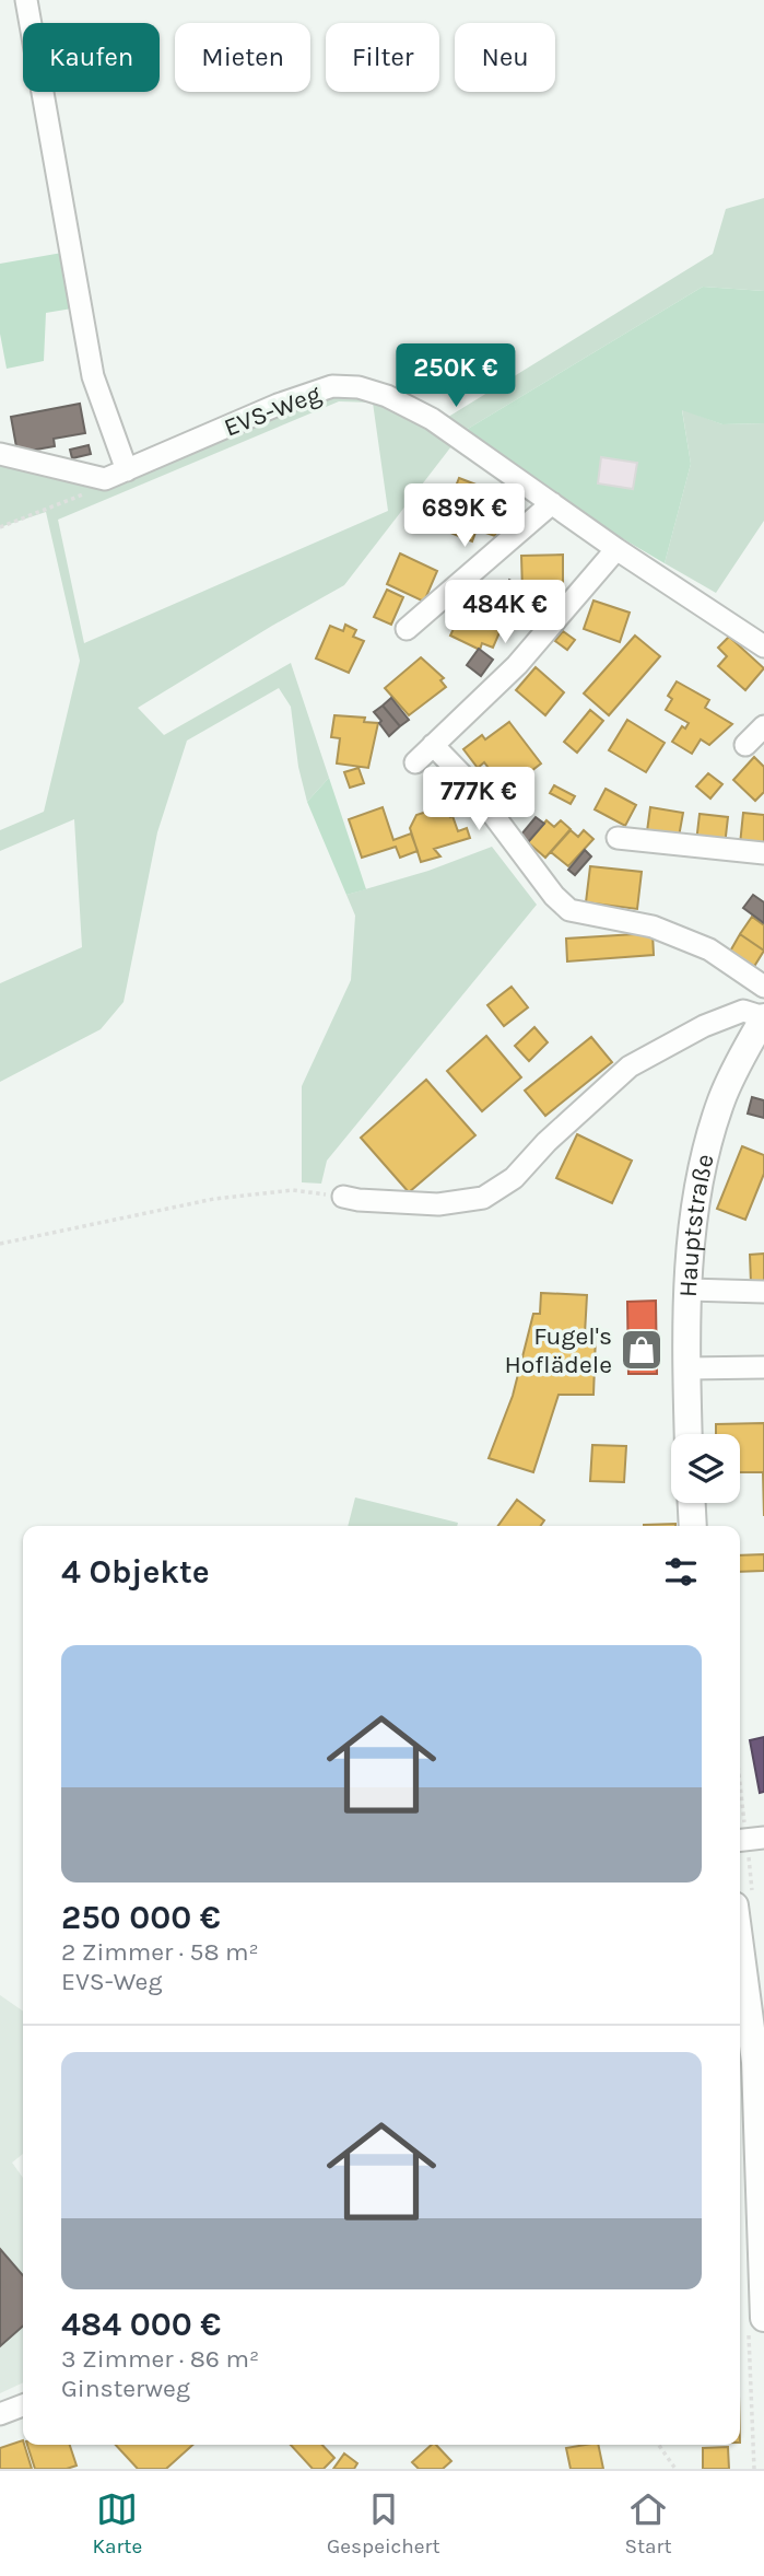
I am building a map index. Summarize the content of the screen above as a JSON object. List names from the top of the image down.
{
  "streets": {
    "main road": ["Hauptstraße"],
    "street": ["EVS-Weg"]
  },
  "places": {
    "shop": ["Fugel's Hoflädele"]
  },
  "page": {
    "chip": [
      "Kaufen",
      "Mieten",
      "Filter",
      "Neu"
    ],
    "price": [
      "250K €",
      "689K €",
      "484K €",
      "777K €"
    ],
    "heading": "4 Objekte",
    "list": [
      {
        "name": "250 000 €",
        "note": "2 Zimmer · 58 m² · EVS-Weg"
      },
      {
        "name": "484 000 €",
        "note": "3 Zimmer · 86 m² · Ginsterweg"
      }
    ],
    "tabs": ["Karte", "Gespeichert", "Start"]
  }
}
